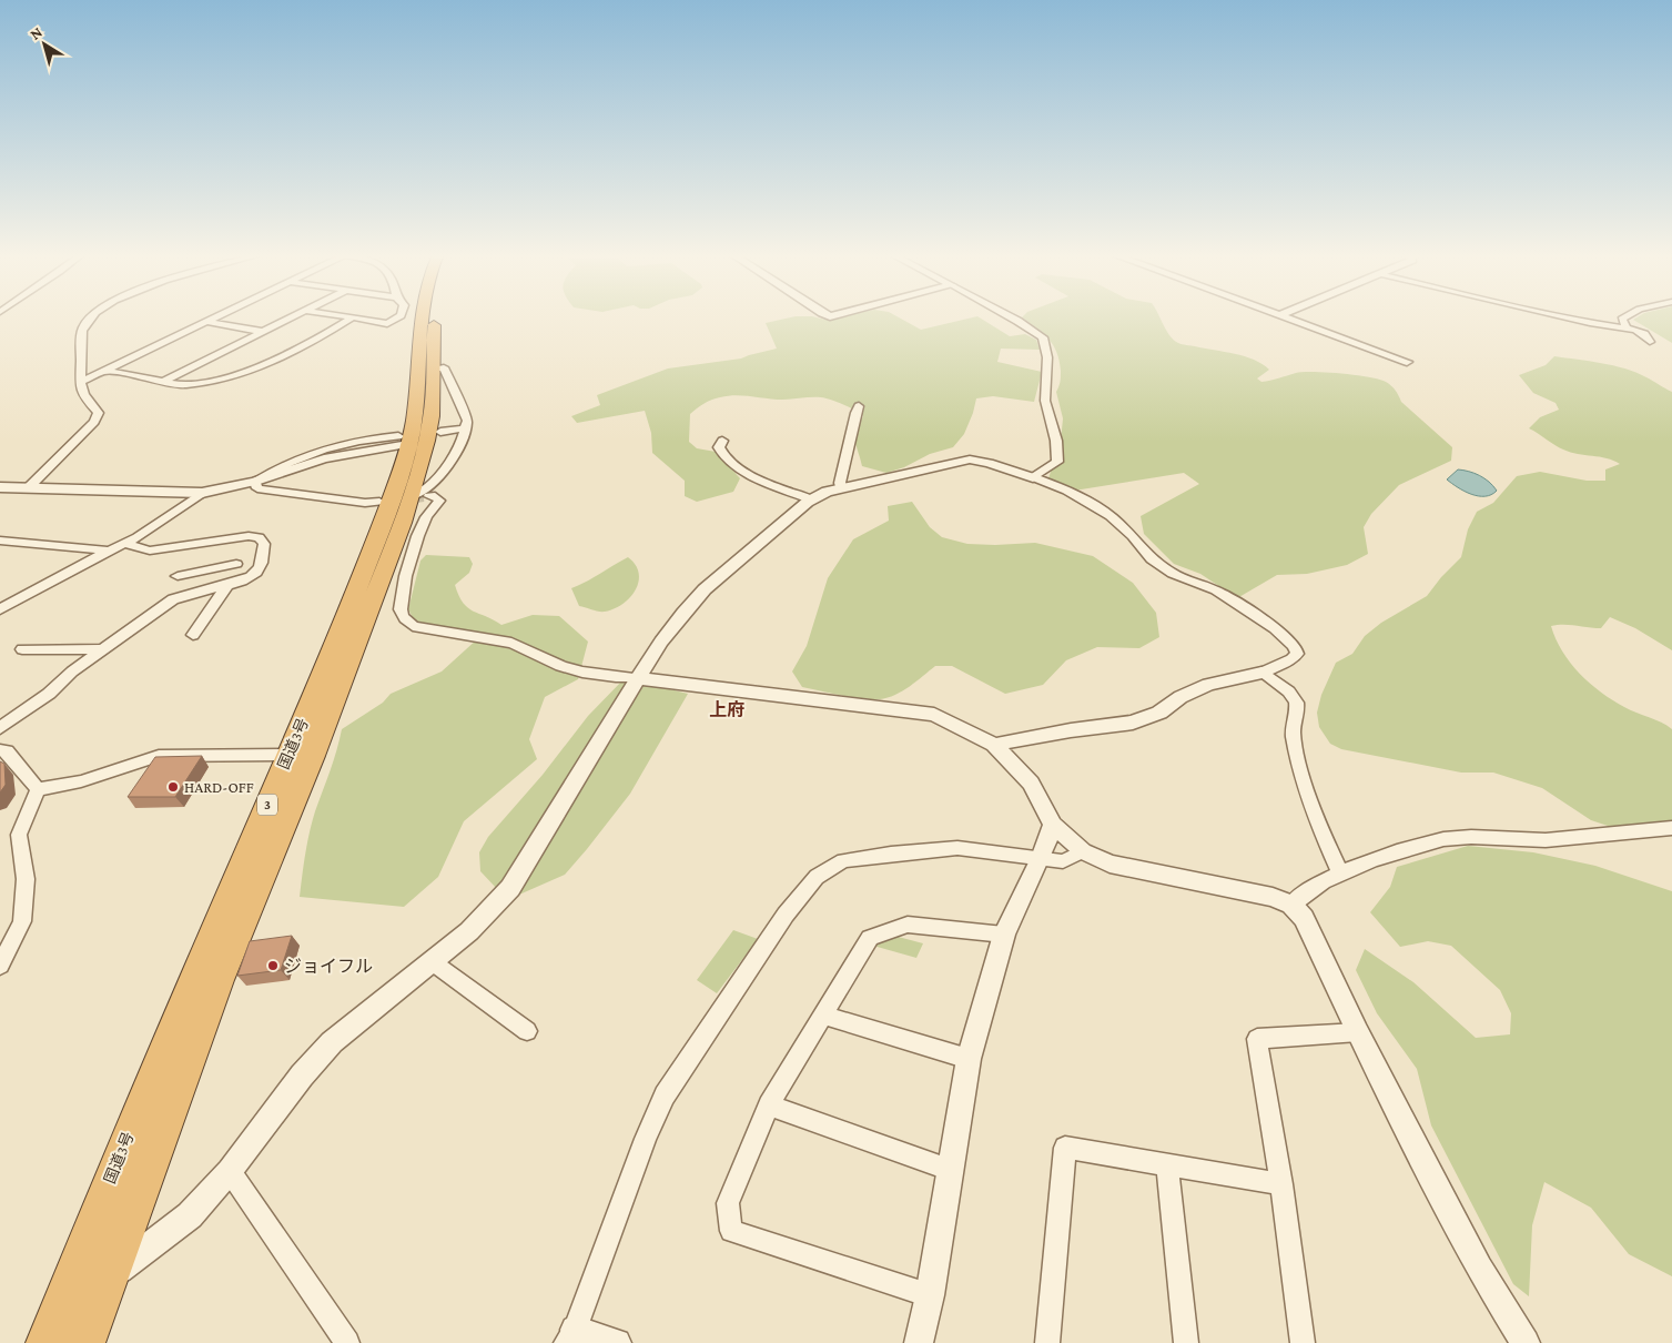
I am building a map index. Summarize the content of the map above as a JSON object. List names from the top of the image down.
{
  "streets": {
    "highway": ["国道3号", "3"]
  },
  "districts": ["上府"],
  "places": ["HARD-OFF", "ジョイフル"],
  "north": "top left"
}
